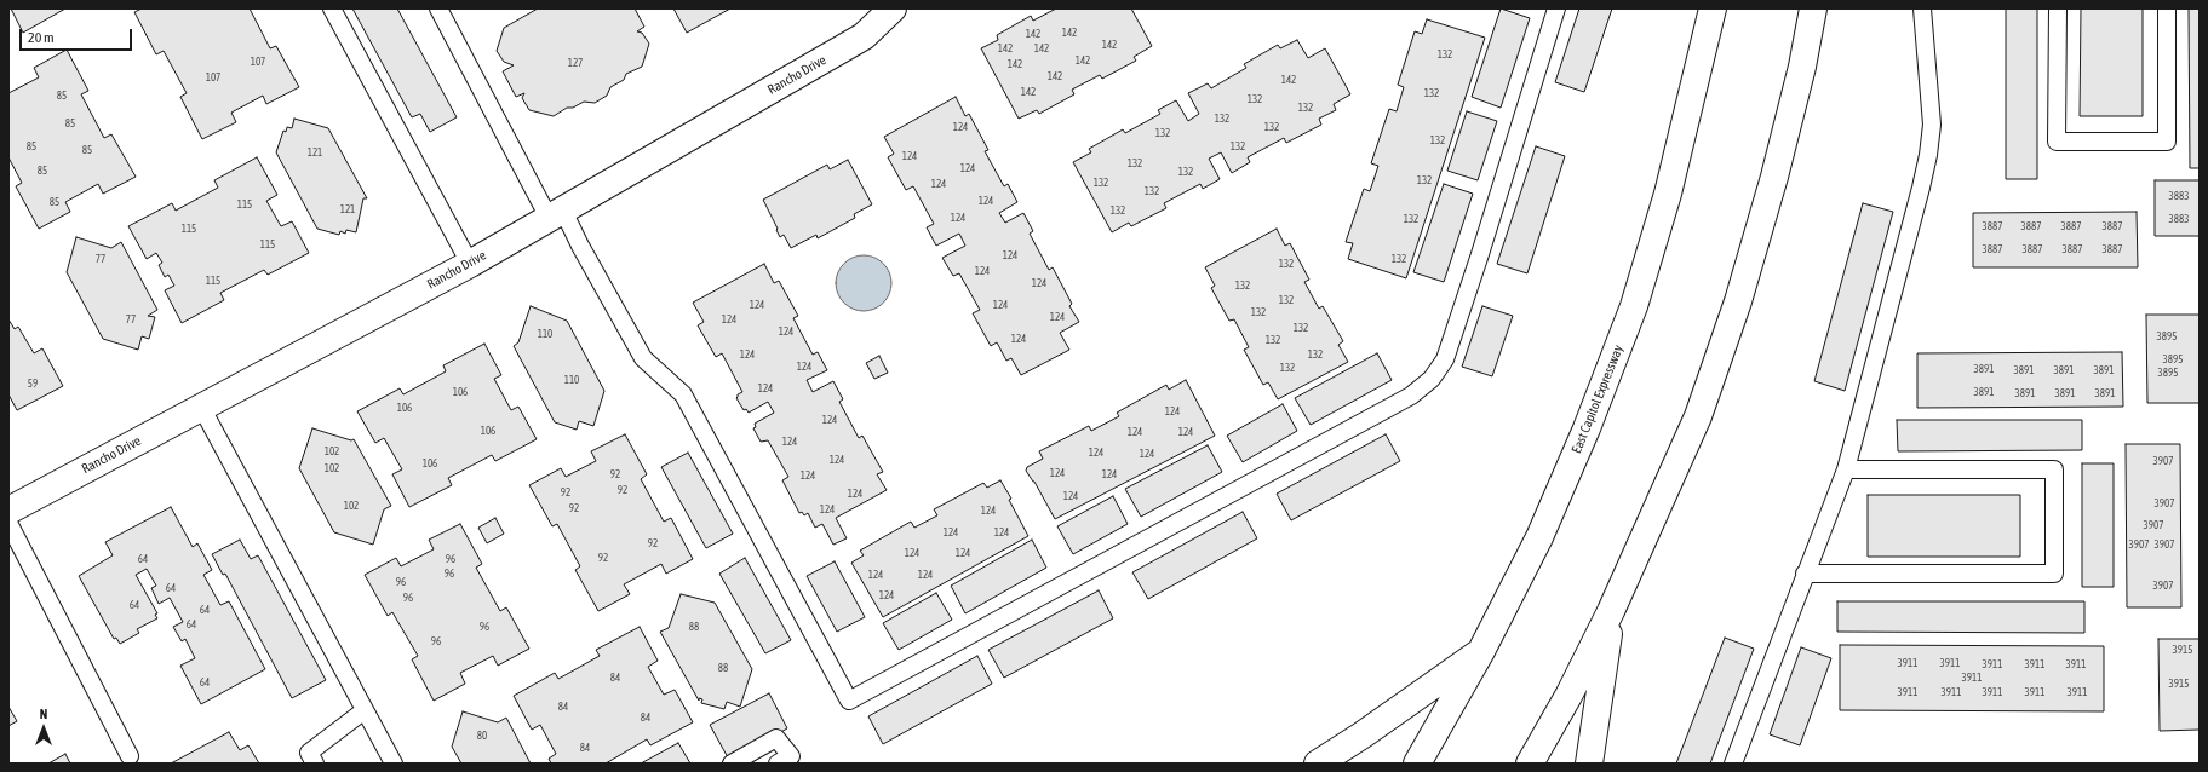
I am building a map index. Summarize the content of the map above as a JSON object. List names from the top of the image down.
{
  "streets": {
    "main road": ["Rancho Drive", "East Capitol Expressway"]
  },
  "house_numbers": [
    "142",
    "142",
    "142",
    "142",
    "142",
    "132",
    "142",
    "107",
    "127",
    "142",
    "142",
    "107",
    "142",
    "142",
    "132",
    "85",
    "132",
    "132",
    "132",
    "85",
    "124",
    "132",
    "132",
    "132",
    "85",
    "132",
    "85",
    "121",
    "124",
    "132",
    "124",
    "85",
    "132",
    "132",
    "132",
    "124",
    "132",
    "3883",
    "124",
    "85",
    "115",
    "121",
    "132",
    "124",
    "132",
    "3883",
    "3887",
    "3887",
    "3887",
    "3887",
    "115",
    "115",
    "3887",
    "3887",
    "3887",
    "3887",
    "124",
    "77",
    "132",
    "132",
    "124",
    "115",
    "124",
    "132",
    "132",
    "124",
    "124",
    "132",
    "124",
    "77",
    "124",
    "132",
    "124",
    "110",
    "3895",
    "124",
    "132",
    "124",
    "132",
    "3895",
    "124",
    "132",
    "3891",
    "3891",
    "3891",
    "3891",
    "3895",
    "110",
    "59",
    "124",
    "106",
    "3891",
    "3891",
    "3891",
    "3891",
    "106",
    "124",
    "124",
    "106",
    "124",
    "124",
    "124",
    "102",
    "124",
    "124",
    "124",
    "3907",
    "106",
    "102",
    "124",
    "92",
    "124",
    "124",
    "92",
    "92",
    "124",
    "124",
    "3907",
    "102",
    "92",
    "124",
    "124",
    "3907",
    "124",
    "124",
    "92",
    "3907",
    "3907",
    "124",
    "124",
    "92",
    "64",
    "96",
    "96",
    "124",
    "124",
    "96",
    "3907",
    "64",
    "124",
    "96",
    "64",
    "64",
    "64",
    "96",
    "88",
    "96",
    "3915",
    "3911",
    "3911",
    "3911",
    "3911",
    "3911",
    "88",
    "84",
    "3911",
    "64",
    "3915",
    "3911",
    "3911",
    "3911",
    "3911",
    "3911",
    "84",
    "84",
    "80",
    "84"
  ],
  "scale_bar": "20 m",
  "north": "top"
}
